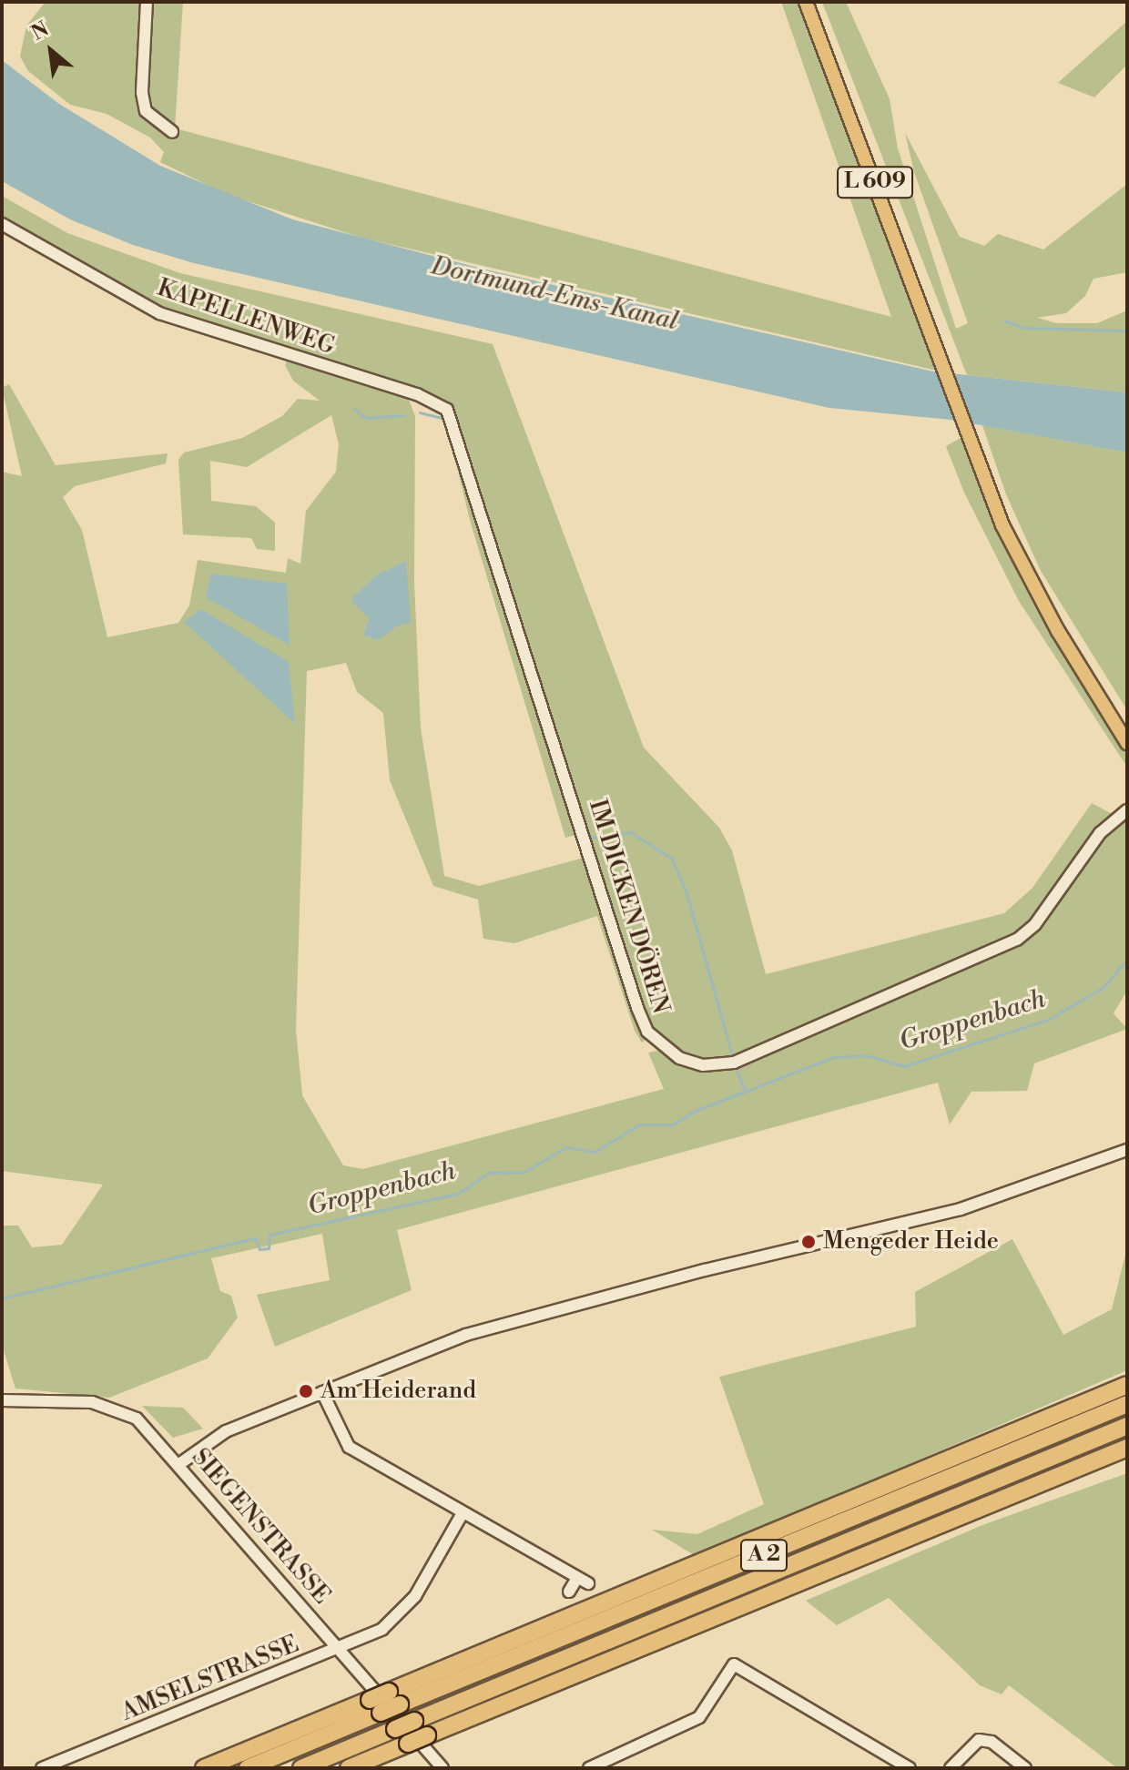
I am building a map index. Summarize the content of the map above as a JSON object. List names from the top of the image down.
{
  "streets": {
    "highway": ["A 2"],
    "main road": ["L 609"],
    "street": [
      "KAPELLENWEG",
      "IM DICKEN DÖREN",
      "SIEGENSTRASSE",
      "AMSELSTRASSE"
    ]
  },
  "crossings": [
    ["KAPELLENWEG", "IM DICKEN DÖREN"],
    ["SIEGENSTRASSE", "AMSELSTRASSE"]
  ],
  "water": ["Dortmund-Ems-Kanal", "Groppenbach"],
  "places": ["Mengeder Heide", "Am Heiderand"],
  "north": "top left"
}
